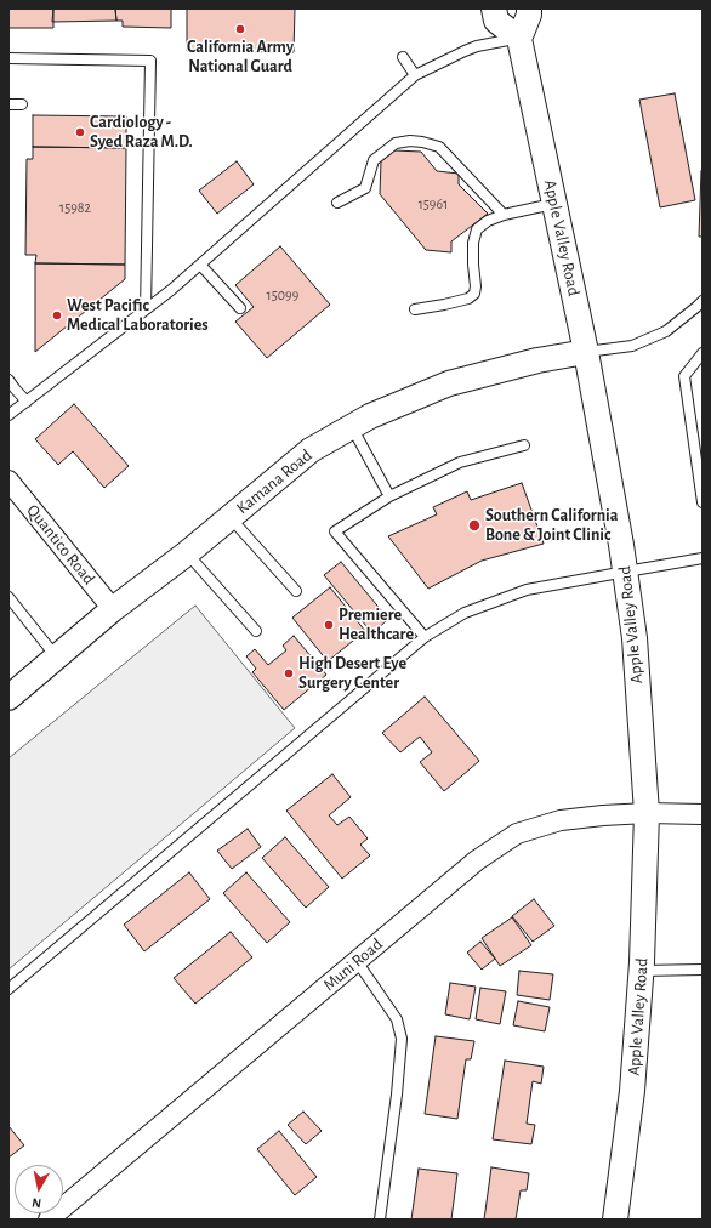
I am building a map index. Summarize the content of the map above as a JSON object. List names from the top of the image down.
{
  "streets": {
    "street": [
      "Apple Valley Road",
      "Kamana Road",
      "Quantico Road",
      "Muni Road"
    ]
  },
  "crossings": [
    ["Apple Valley Road", "Kamana Road"],
    ["Apple Valley Road", "Muni Road"],
    ["Kamana Road", "Quantico Road"]
  ],
  "places": [
    "California Army National Guard",
    "Cardiology - Syed Raza M.D.",
    "West Pacific Medical Laboratories",
    "Southern California Bone & Joint Clinic",
    "Premiere Healthcare",
    "High Desert Eye Surgery Center"
  ],
  "house_numbers": ["15961", "15982", "15099"],
  "north": "bottom"
}
